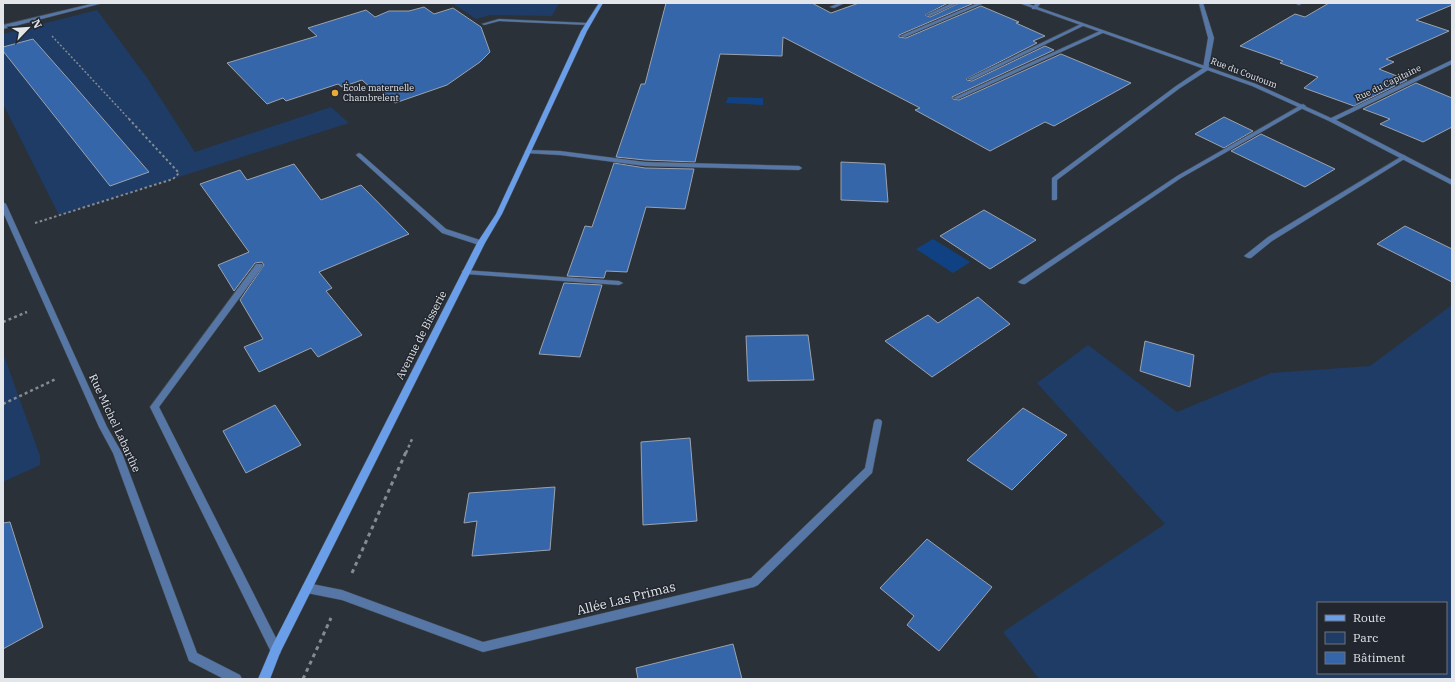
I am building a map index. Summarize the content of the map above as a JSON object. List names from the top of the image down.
{
  "streets": {
    "street": [
      "Rue du Coutoum",
      "Rue du Capitaine",
      "Avenue de Bisserie",
      "Rue Michel Labarthe",
      "Allée Las Primas"
    ]
  },
  "crossings": [
    ["Rue du Coutoum", "Rue du Capitaine"],
    ["Avenue de Bisserie", "Allée Las Primas"]
  ],
  "places": ["École maternelle Chambrelent"],
  "legend": ["Route", "Parc", "Bâtiment"],
  "north": "top right"
}
